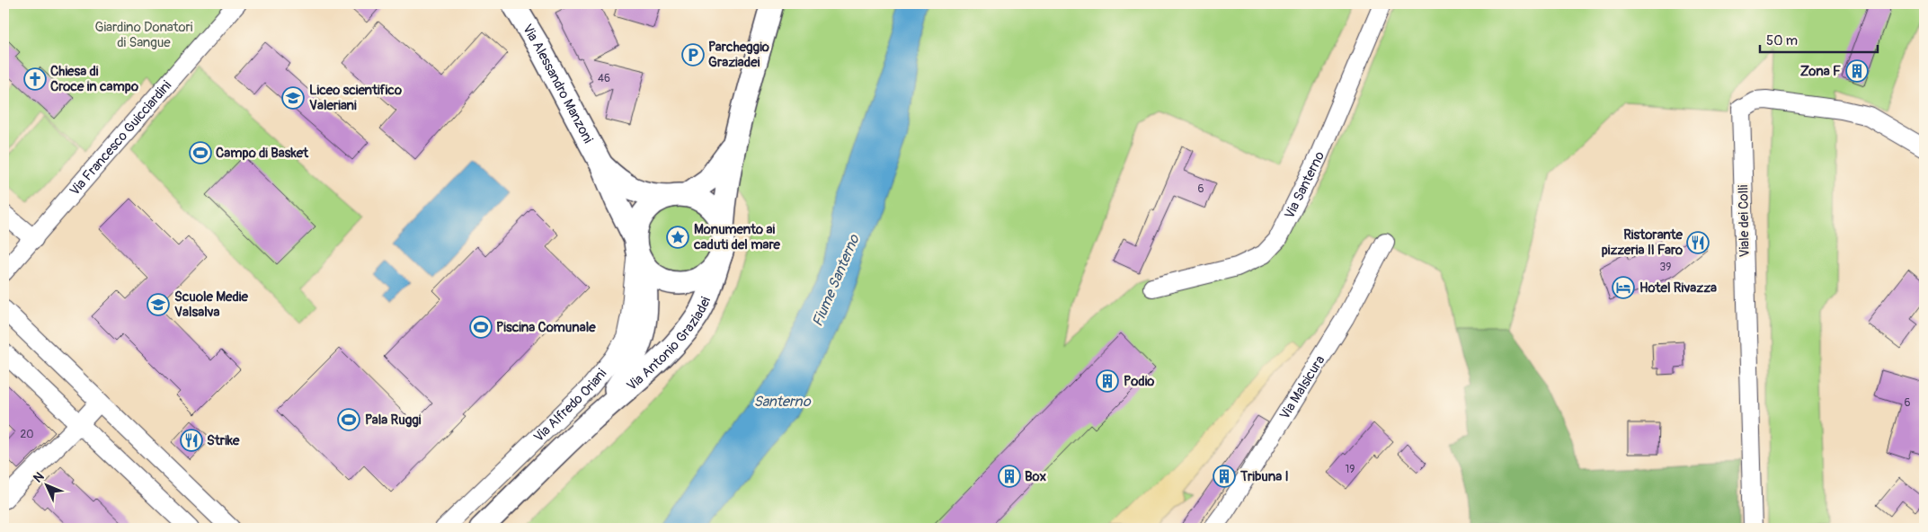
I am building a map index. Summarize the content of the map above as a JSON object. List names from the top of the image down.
{
  "streets": {
    "street": [
      "Via Alessandro Manzoni",
      "Via Francesco Guicciardini",
      "Via Santerno",
      "Viale dei Colli",
      "Via Antonio Graziadei",
      "Via Malsicura",
      "Via Alfredo Oriani"
    ]
  },
  "crossings": [
    ["Via Alessandro Manzoni", "Via Antonio Graziadei"],
    ["Via Alessandro Manzoni", "Via Alfredo Oriani"],
    ["Via Antonio Graziadei", "Via Alfredo Oriani"]
  ],
  "water": ["Fiume Santerno", "Santerno"],
  "parks": ["Giardino Donatori di Sangue"],
  "places": {
    "parking": ["Parcheggio Graziadei"],
    "building": [
      "Zona F",
      "Podio",
      "Box",
      "Tribuna I"
    ],
    "church": ["Chiesa di Croce in campo"],
    "school or university": ["Liceo scientifico Valeriani", "Scuole Medie Valsalva"],
    "sports": ["Campo di Basket", "Piscina Comunale", "Pala Ruggi"],
    "place": ["Monumento ai caduti del mare"],
    "restaurant": ["Ristorante pizzeria Il Faro", "Strike"],
    "hotel": ["Hotel Rivazza"]
  },
  "house_numbers": [
    "46",
    "6",
    "39",
    "6",
    "20",
    "19"
  ],
  "scale_bar": "50 m",
  "north": "top left"
}
